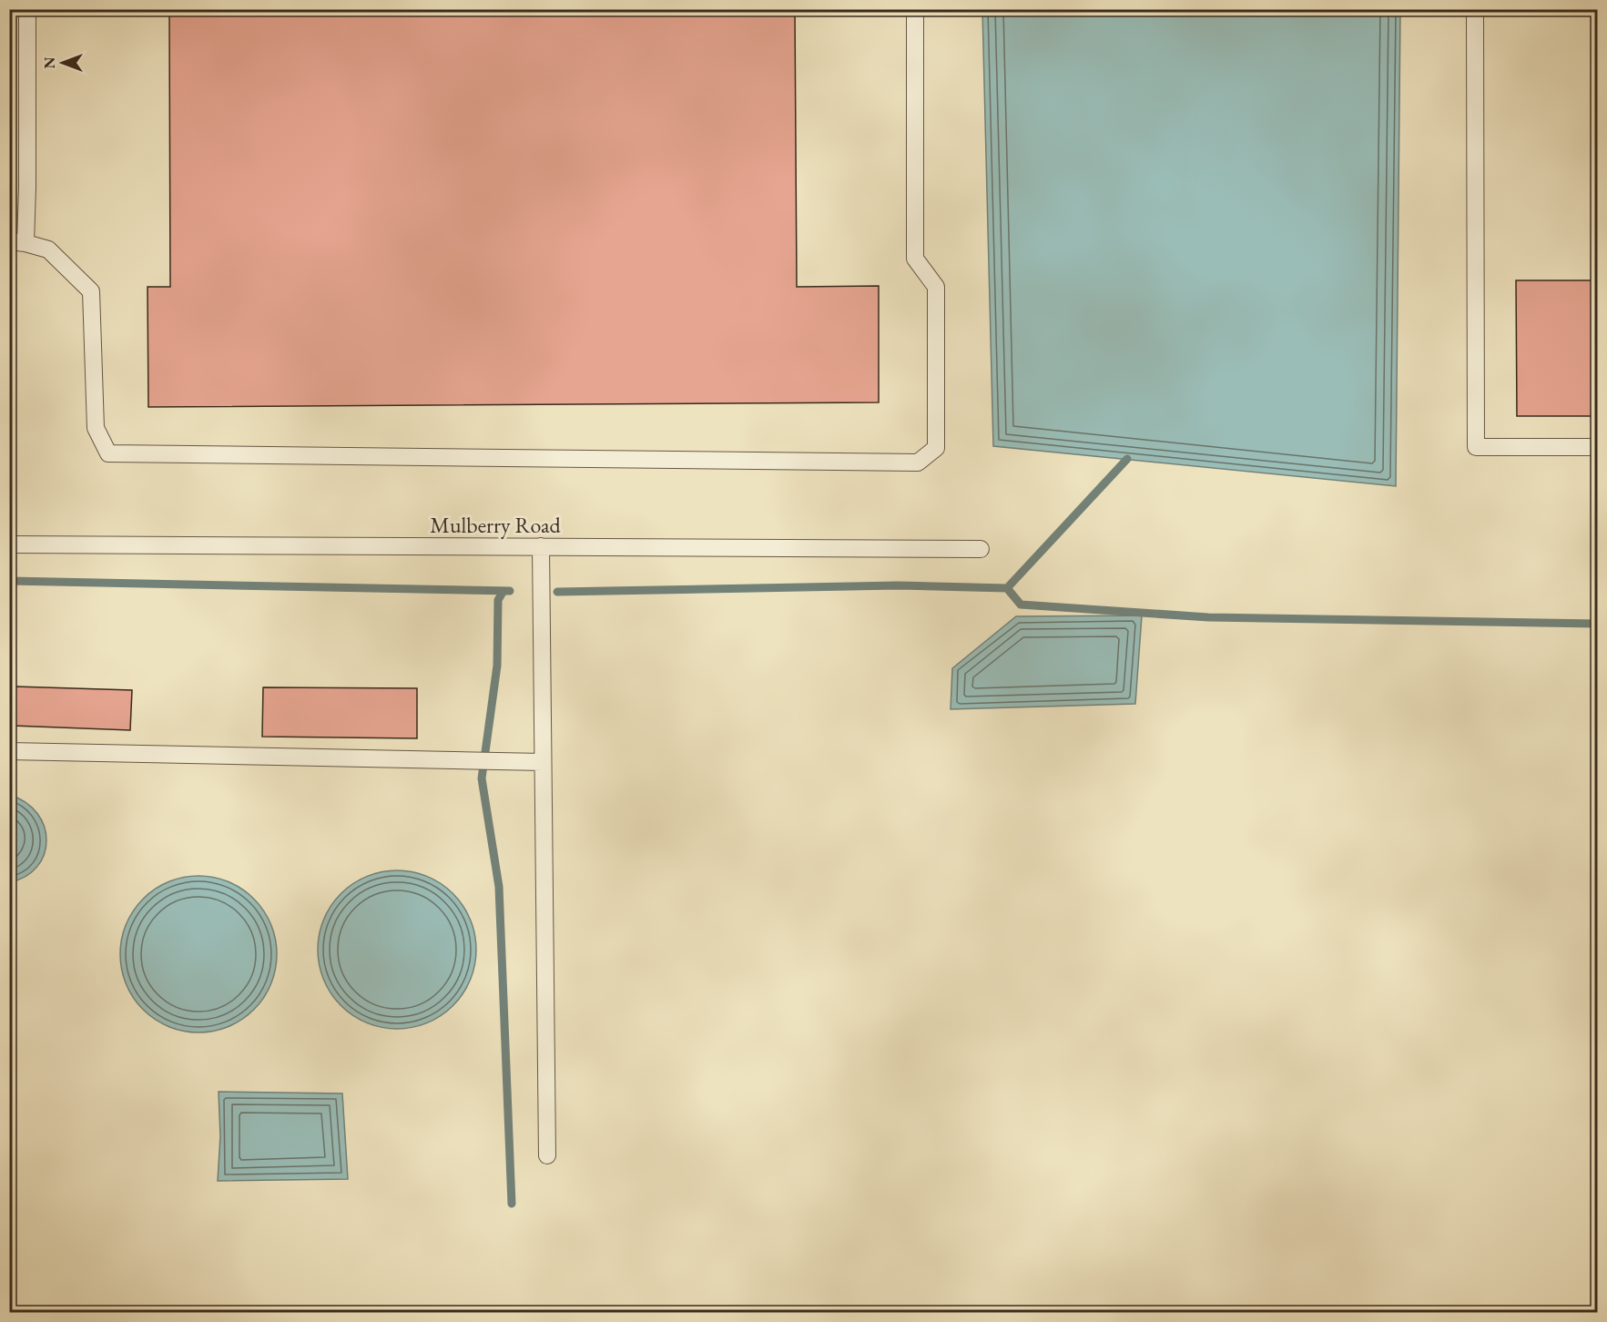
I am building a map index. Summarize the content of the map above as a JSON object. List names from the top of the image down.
{
  "streets": {
    "lane": ["Mulberry Road"]
  },
  "north": "left"
}
